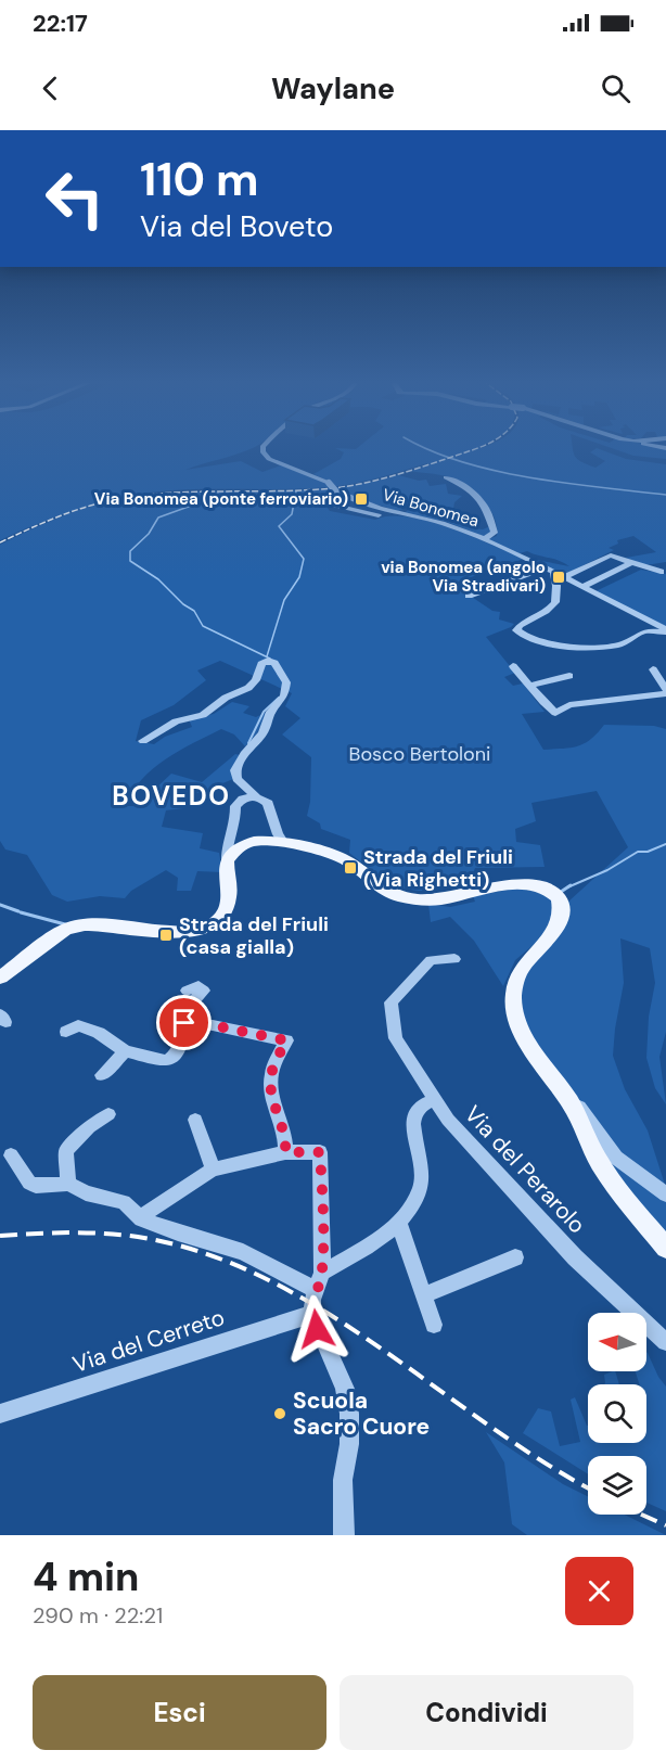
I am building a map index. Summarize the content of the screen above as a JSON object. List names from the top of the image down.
{
  "streets": {
    "street": ["Via Bonomea", "Via del Perarolo", "Via del Cerreto"]
  },
  "districts": ["BOVEDO"],
  "parks": ["Bosco Bertoloni"],
  "places": {
    "transit": [
      "Via Bonomea (ponte ferroviario)",
      "via Bonomea (angolo Via Stradivari)",
      "Strada del Friuli (Via Righetti)",
      "Strada del Friuli (casa gialla)"
    ],
    "other": ["Scuola Sacro Cuore"]
  },
  "north": "left",
  "page": {
    "status": "22:17",
    "header": "Waylane",
    "turn": ["110 m", "Via del Boveto"],
    "heading": ["4 min", "290 m · 22:21"],
    "buttons": ["Esci", "Condividi"]
  }
}
